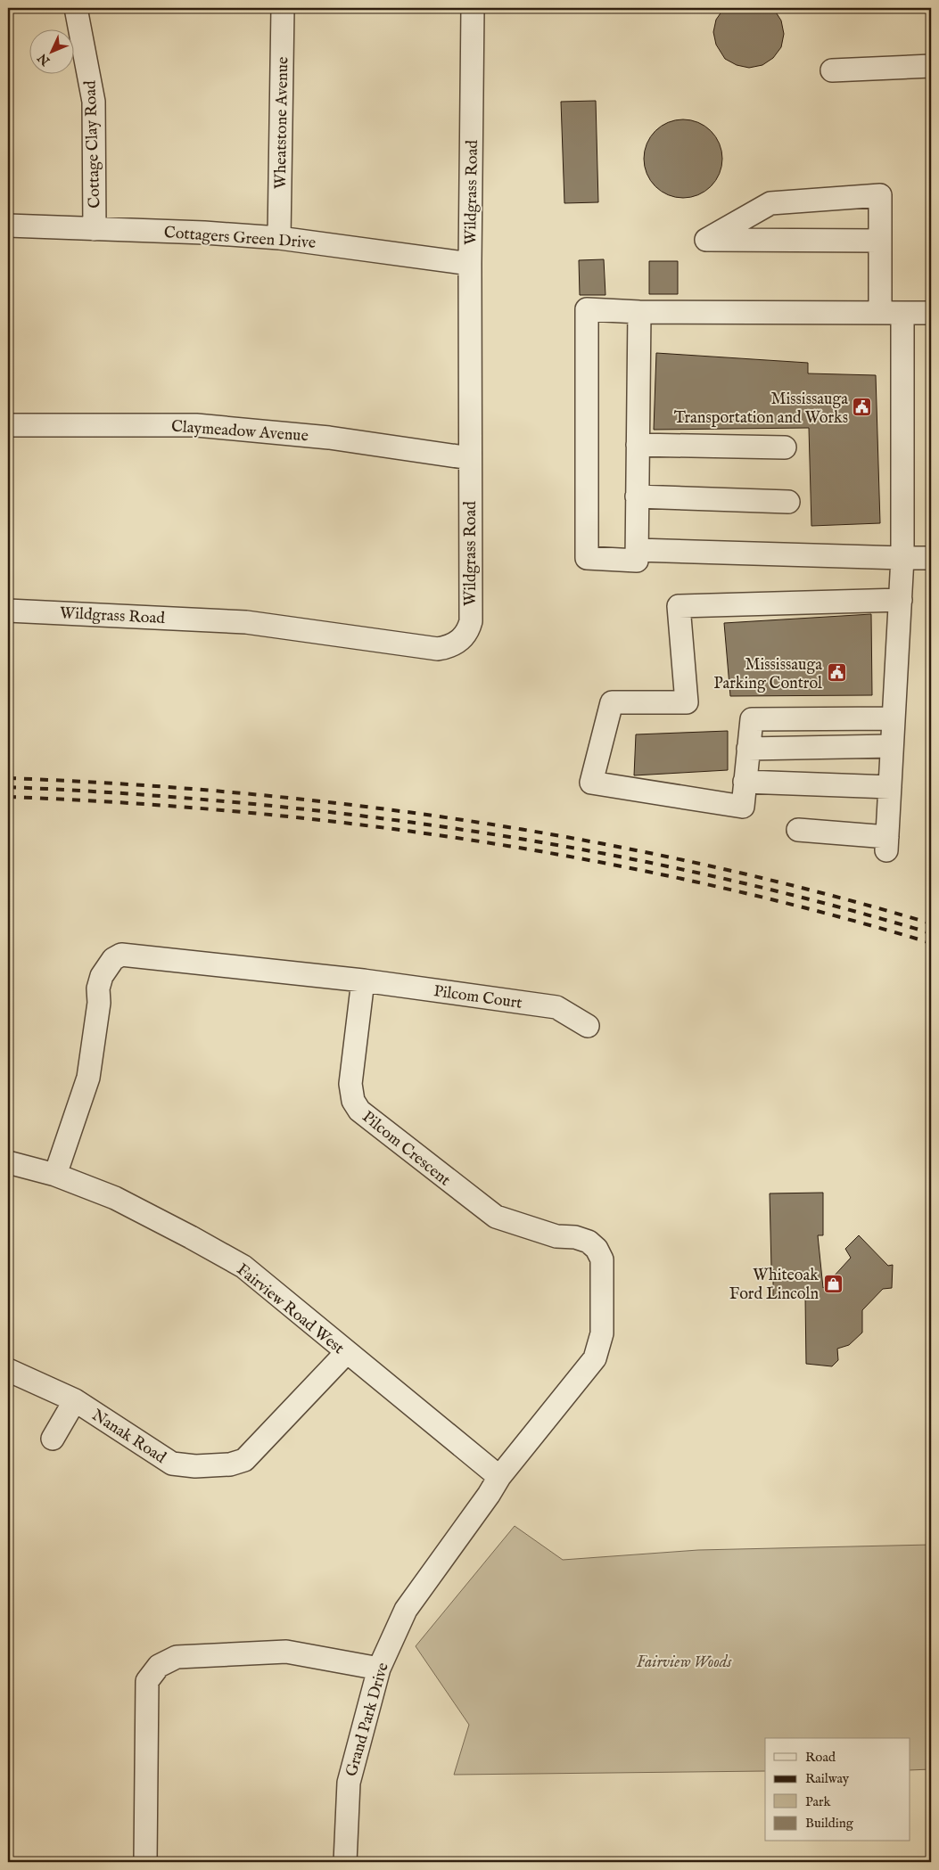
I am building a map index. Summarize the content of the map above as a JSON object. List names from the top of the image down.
{
  "streets": {
    "street": [
      "Wheatstone Avenue",
      "Cottage Clay Road",
      "Wildgrass Road",
      "Cottagers Green Drive",
      "Claymeadow Avenue",
      "Pilcom Court",
      "Pilcom Crescent",
      "Fairview Road West",
      "Nanak Road",
      "Grand Park Drive"
    ]
  },
  "crossings": [
    ["Wheatstone Avenue", "Cottagers Green Drive"],
    ["Cottage Clay Road", "Cottagers Green Drive"],
    ["Wildgrass Road", "Cottagers Green Drive"],
    ["Wildgrass Road", "Claymeadow Avenue"],
    ["Pilcom Court", "Pilcom Crescent"],
    ["Pilcom Crescent", "Fairview Road West"],
    ["Pilcom Crescent", "Grand Park Drive"],
    ["Fairview Road West", "Nanak Road"],
    ["Fairview Road West", "Grand Park Drive"]
  ],
  "parks": ["Fairview Woods"],
  "places": {
    "public building": ["Mississauga Transportation and Works", "Mississauga Parking Control"],
    "shop": ["Whiteoak Ford Lincoln"]
  },
  "legend": [
    "Road",
    "Railway",
    "Park",
    "Building"
  ],
  "north": "bottom left"
}
